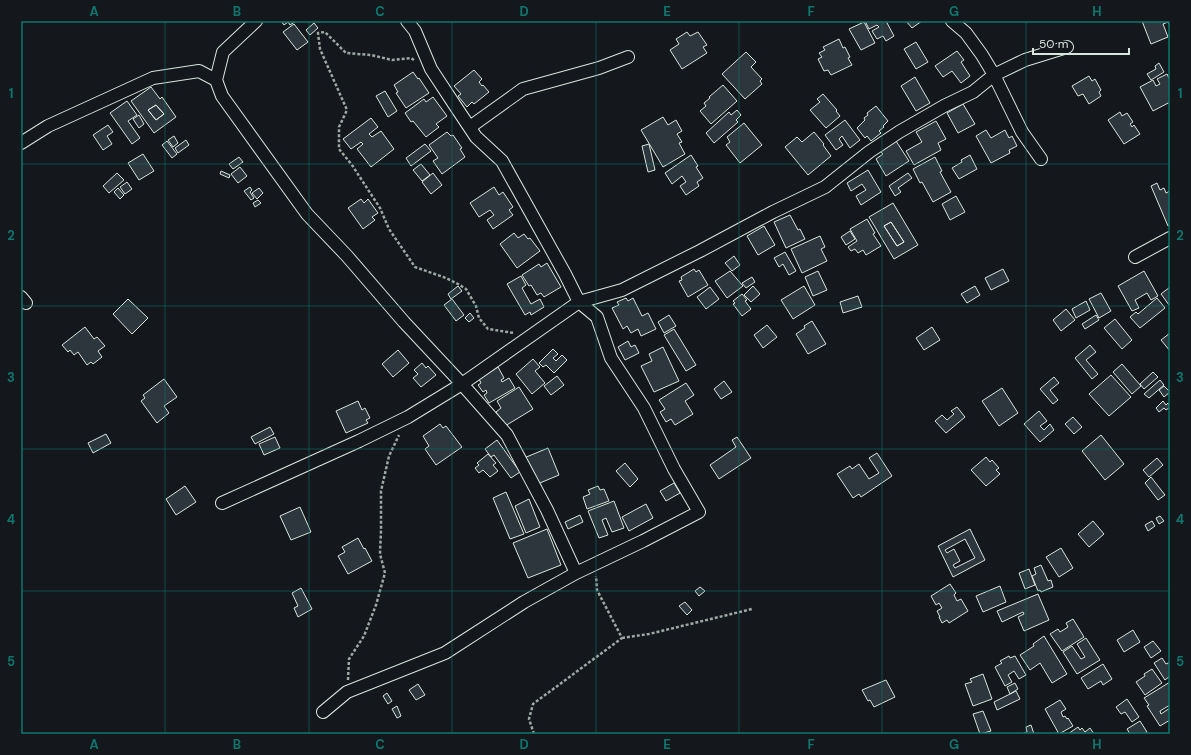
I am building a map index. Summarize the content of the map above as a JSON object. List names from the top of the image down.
{
  "scale_bar": "50 m",
  "grid": {
    "columns": [
      "A",
      "B",
      "C",
      "D",
      "E",
      "F",
      "G",
      "H"
    ],
    "rows": [
      "1",
      "2",
      "3",
      "4",
      "5"
    ]
  }
}
